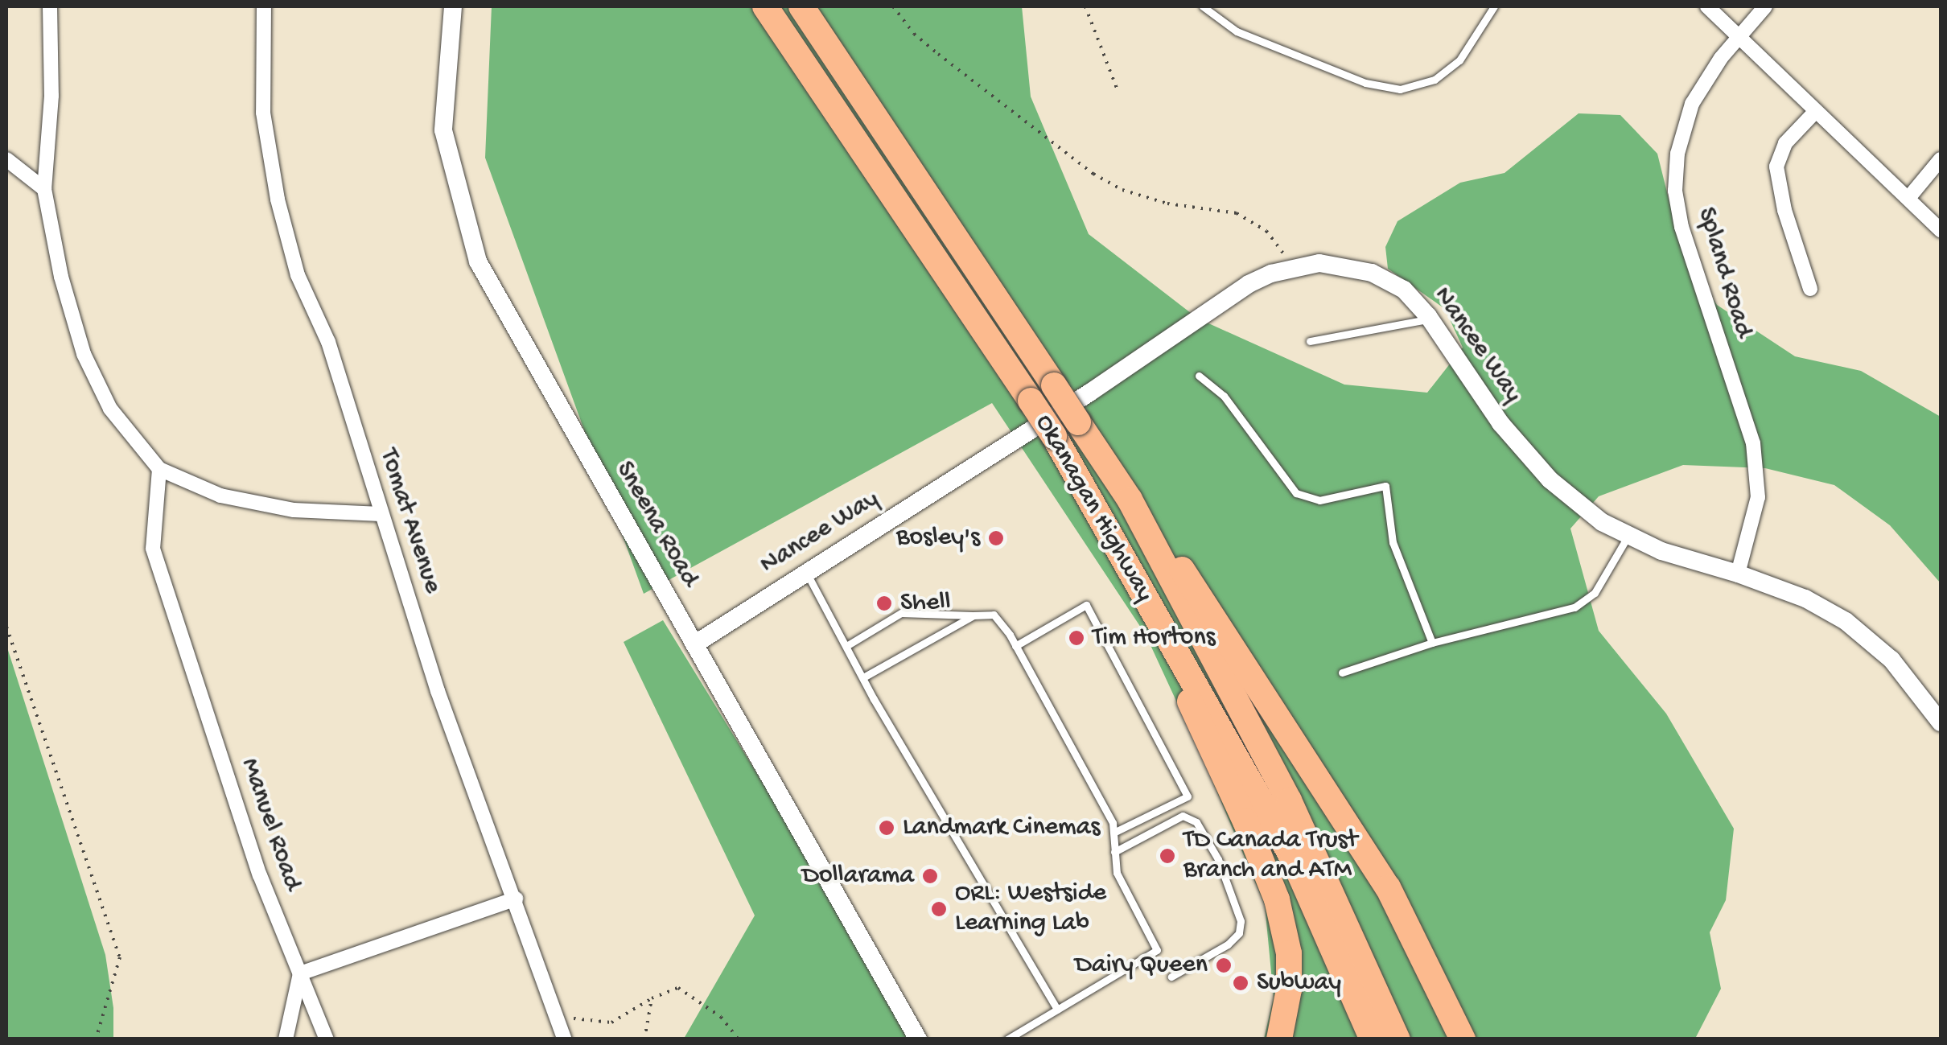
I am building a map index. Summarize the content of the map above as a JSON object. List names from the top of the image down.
{
  "streets": {
    "highway": ["Okanagan Highway"],
    "street": [
      "Spland Road",
      "Nancee Way",
      "Tomat Avenue",
      "Sneena Road",
      "Manuel Road"
    ]
  },
  "crossings": [
    ["Spland Road", "Nancee Way"],
    ["Nancee Way", "Sneena Road"]
  ],
  "places": [
    "Bosley's",
    "Shell",
    "Tim Hortons",
    "Landmark Cinemas",
    "TD Canada Trust Branch and ATM",
    "Dollarama",
    "ORL: Westside Learning Lab",
    "Dairy Queen",
    "Subway"
  ]
}
